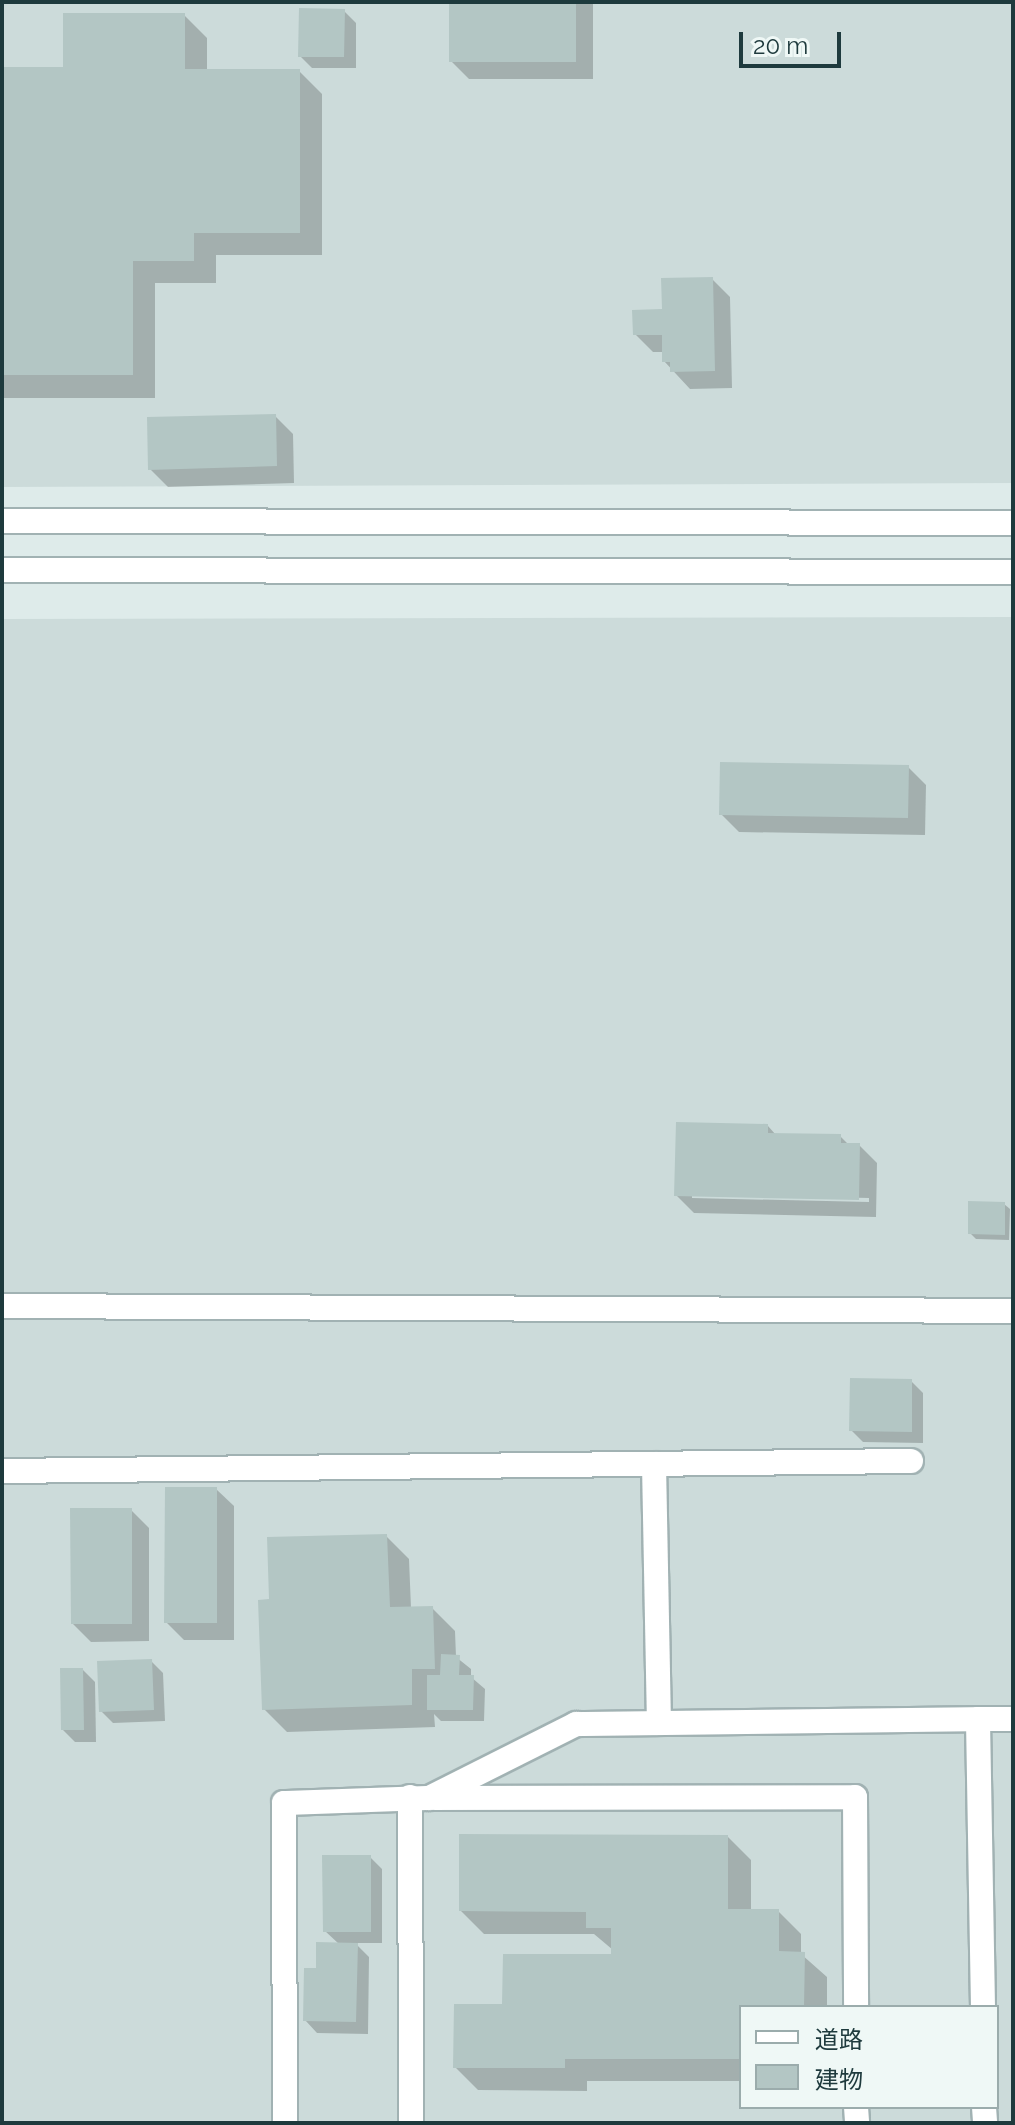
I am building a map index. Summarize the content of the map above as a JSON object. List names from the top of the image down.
{
  "legend": ["道路", "建物"],
  "scale_bar": "20 m"
}
